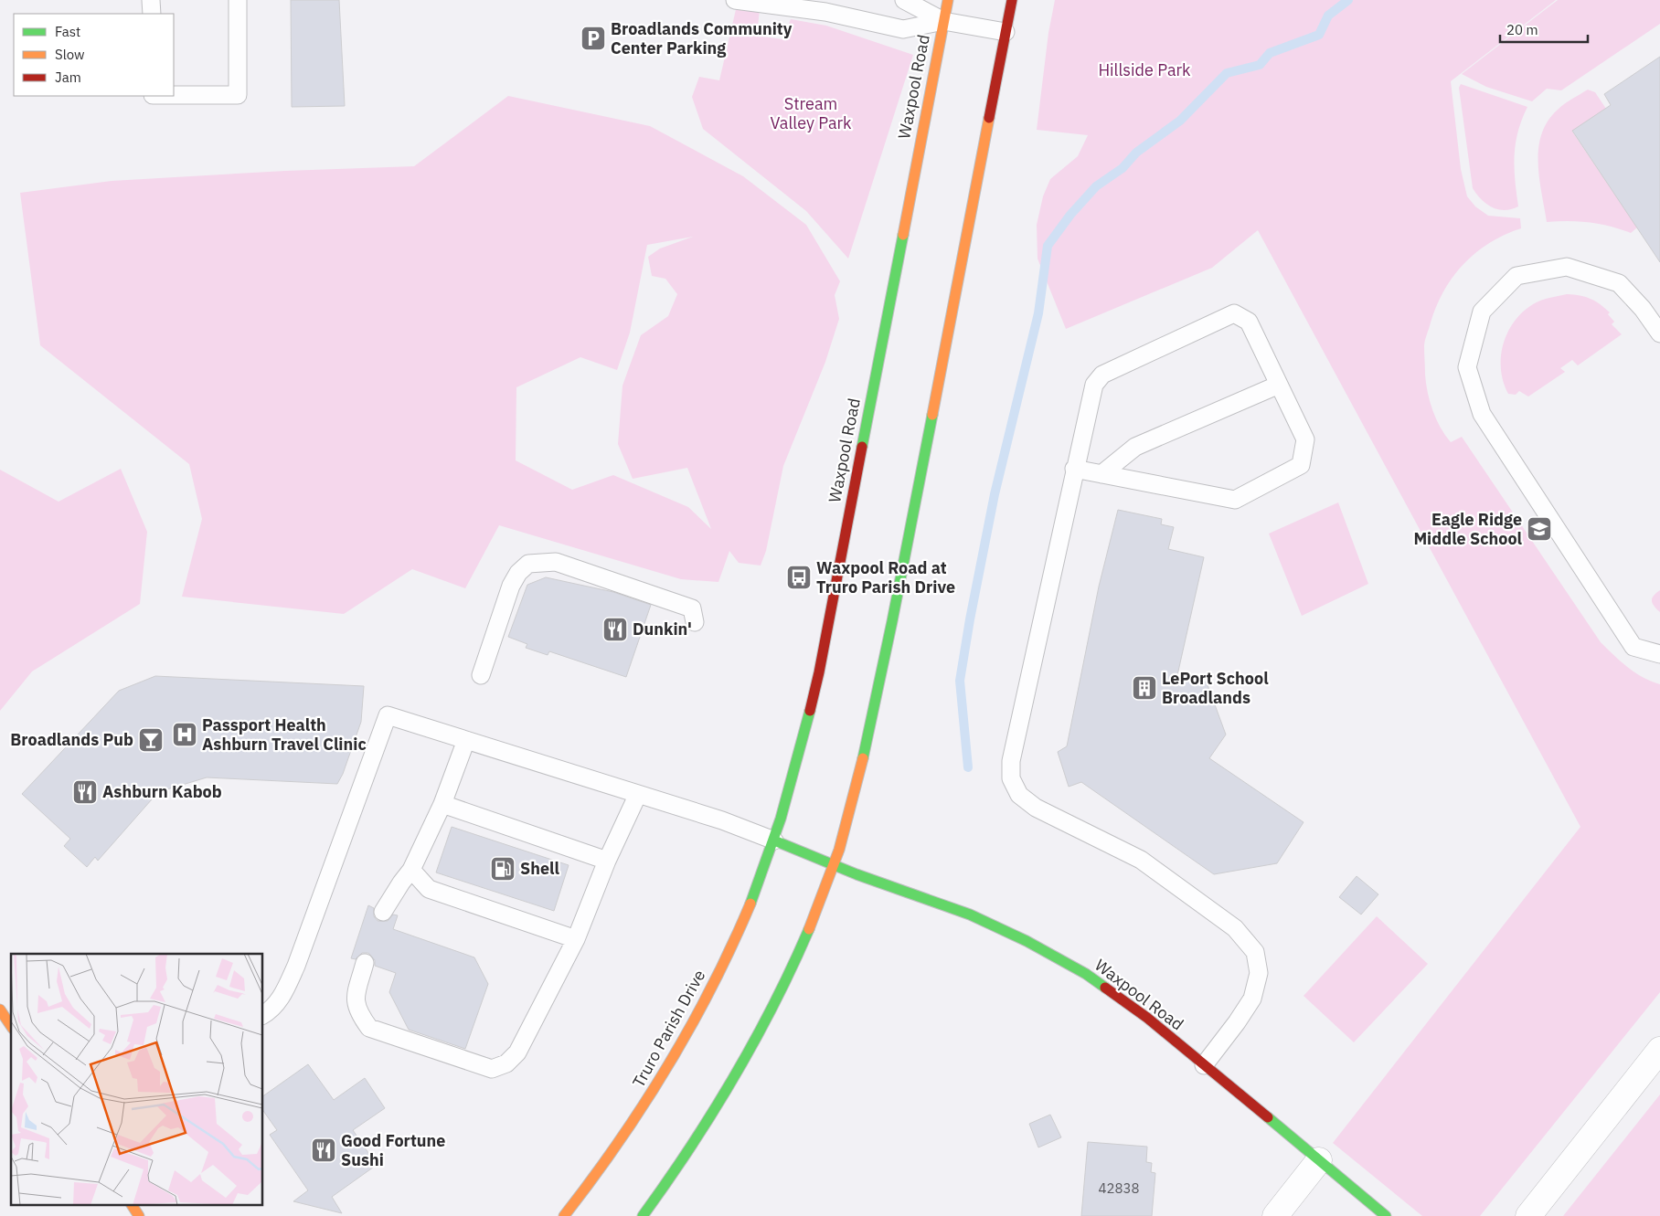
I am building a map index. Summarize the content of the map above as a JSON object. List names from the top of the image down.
{
  "streets": {
    "street": ["Waxpool Road", "Truro Parish Drive"]
  },
  "crossings": [
    ["Waxpool Road", "Truro Parish Drive"]
  ],
  "parks": ["Hillside Park", "Stream Valley Park"],
  "places": {
    "parking": ["Broadlands Community Center Parking"],
    "school or university": ["Eagle Ridge Middle School"],
    "bus stop": ["Waxpool Road at Truro Parish Drive"],
    "restaurant": ["Dunkin'", "Ashburn Kabob", "Good Fortune Sushi"],
    "building": ["LePort School Broadlands"],
    "hospital": ["Passport Health Ashburn Travel Clinic"],
    "bar": ["Broadlands Pub"],
    "fuel station": ["Shell"]
  },
  "house_numbers": ["42838"],
  "legend": ["Fast", "Slow", "Jam"],
  "scale_bar": "20 m"
}
